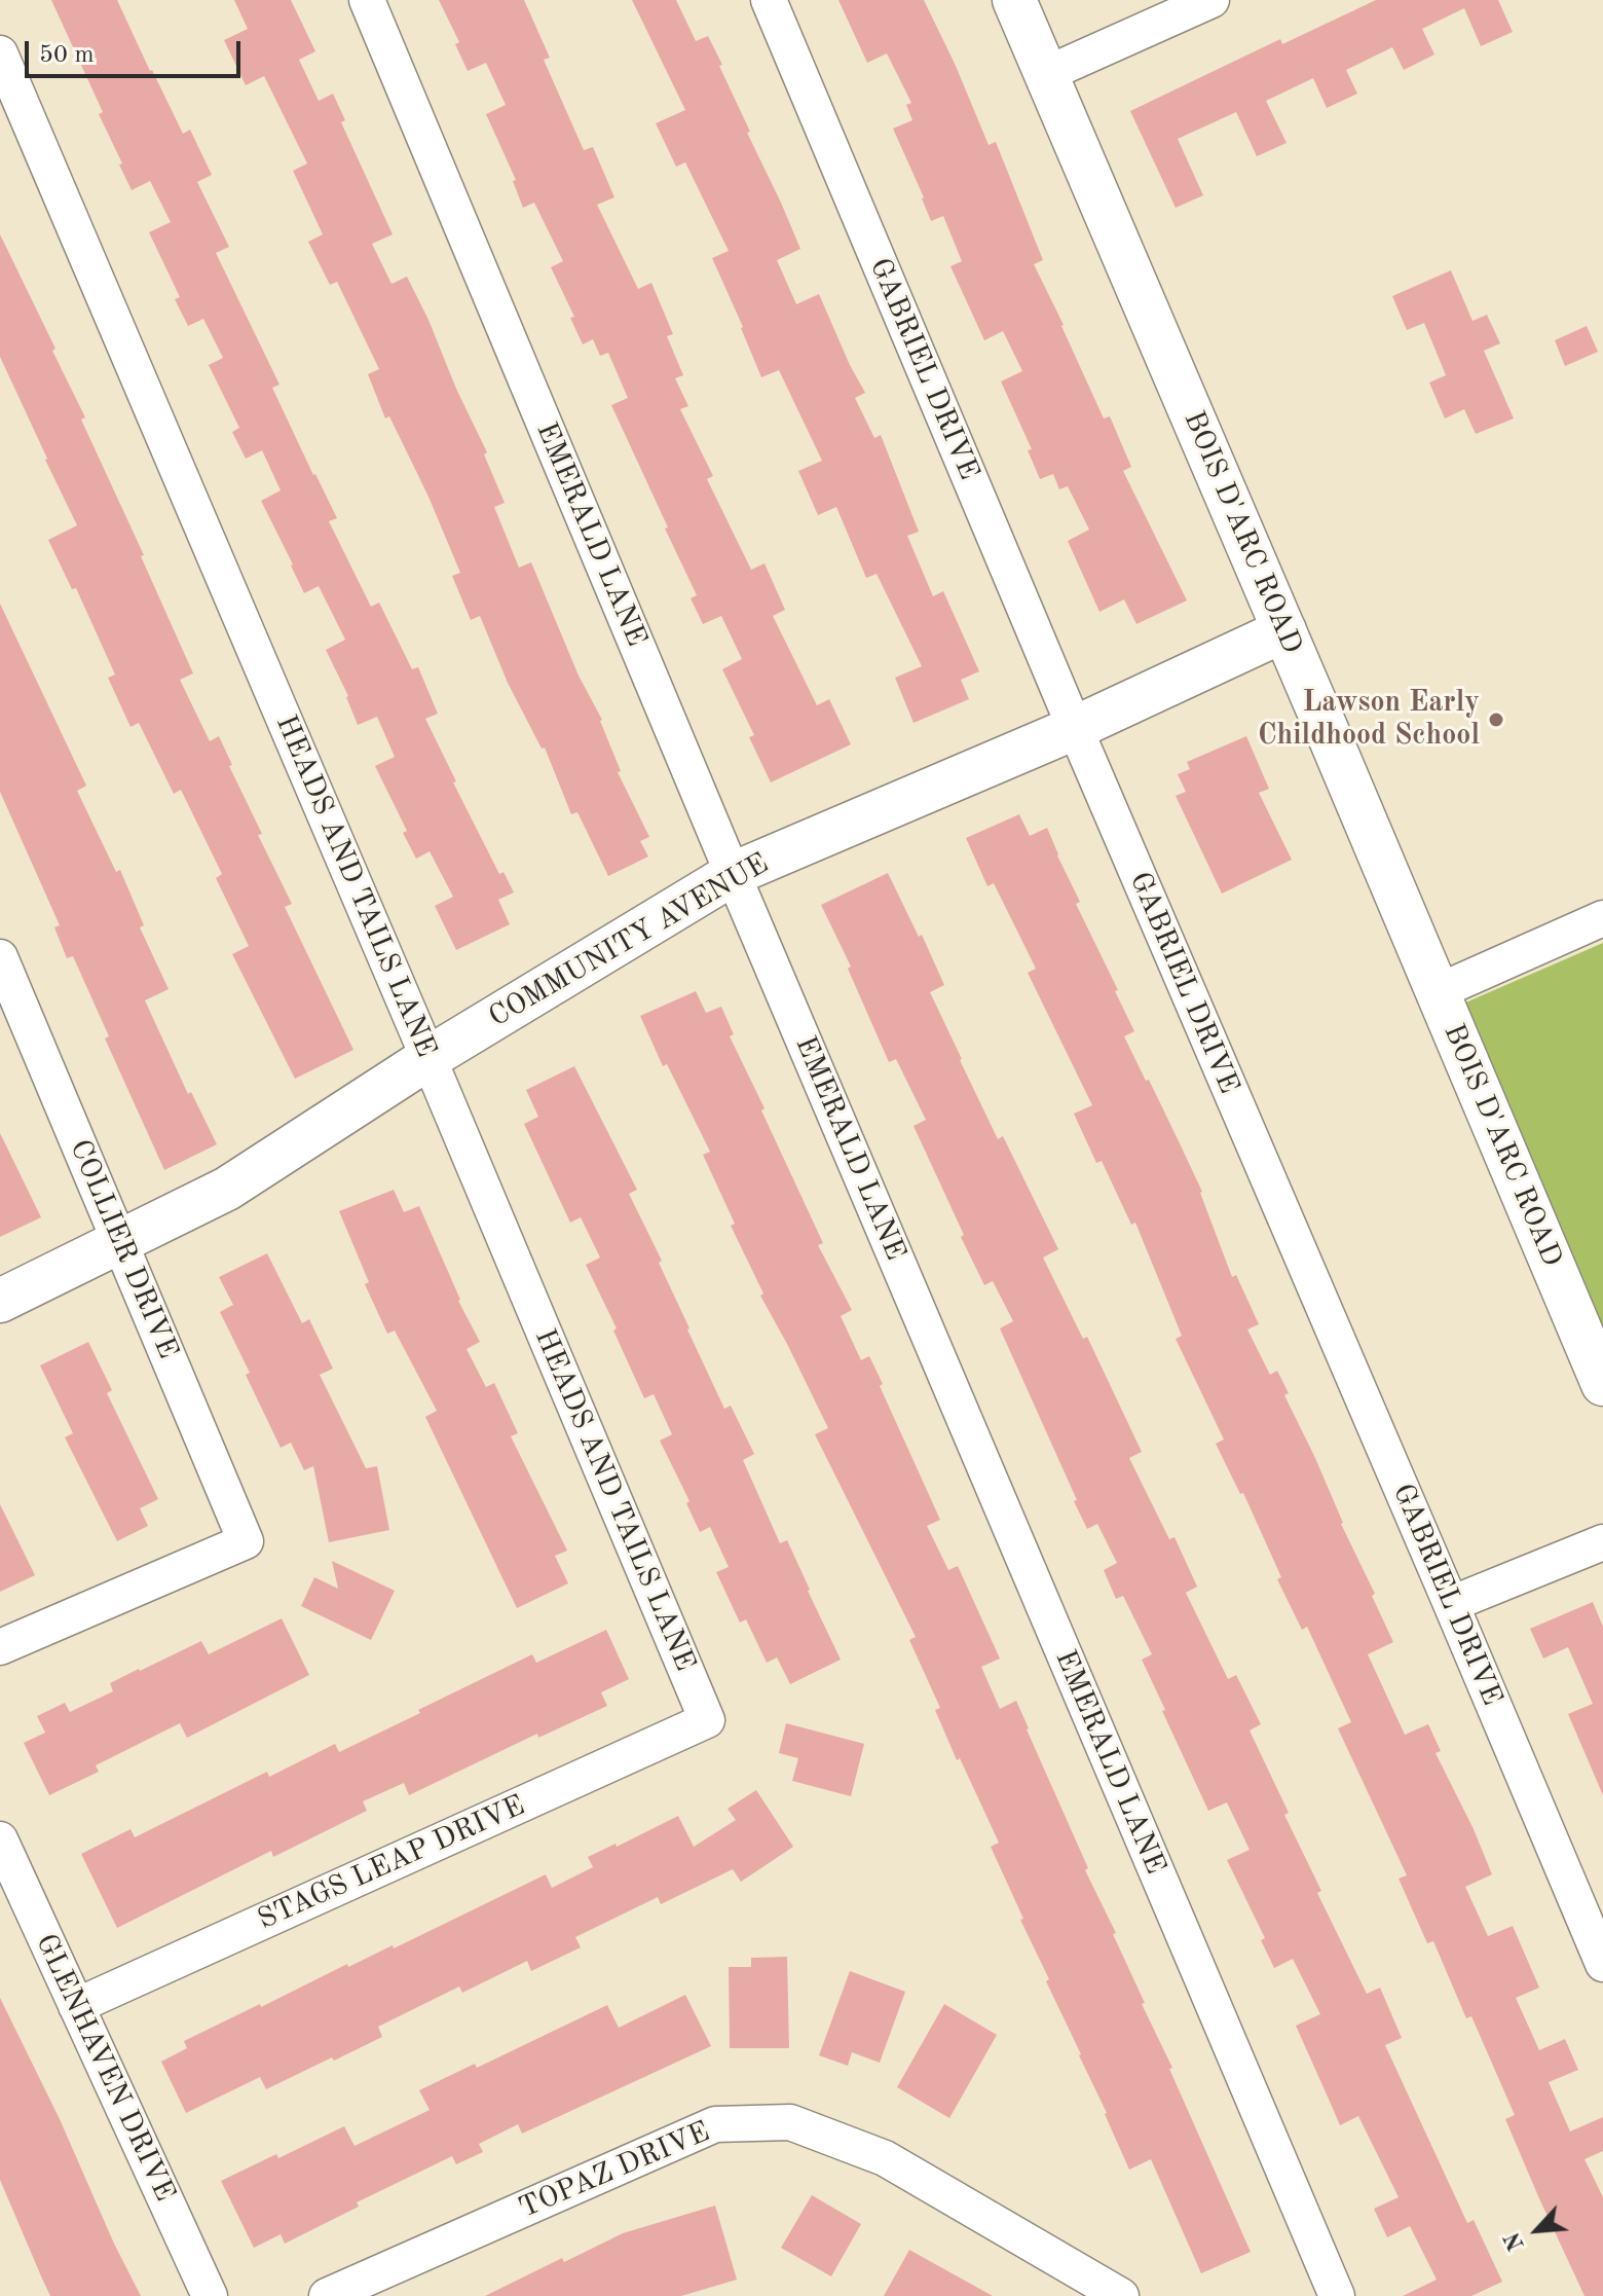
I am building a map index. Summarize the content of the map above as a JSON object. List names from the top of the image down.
{
  "streets": {
    "street": [
      "GABRIEL DRIVE",
      "BOIS D'ARC ROAD",
      "EMERALD LANE",
      "HEADS AND TAILS LANE",
      "COMMUNITY AVENUE",
      "COLLIER DRIVE",
      "STAGS LEAP DRIVE",
      "GLENHAVEN DRIVE",
      "TOPAZ DRIVE"
    ]
  },
  "crossings": [
    ["GABRIEL DRIVE", "COMMUNITY AVENUE"],
    ["BOIS D'ARC ROAD", "COMMUNITY AVENUE"],
    ["EMERALD LANE", "COMMUNITY AVENUE"],
    ["HEADS AND TAILS LANE", "COMMUNITY AVENUE"],
    ["HEADS AND TAILS LANE", "STAGS LEAP DRIVE"],
    ["COMMUNITY AVENUE", "COLLIER DRIVE"],
    ["STAGS LEAP DRIVE", "GLENHAVEN DRIVE"]
  ],
  "places": ["Lawson Early Childhood School"],
  "scale_bar": "50 m",
  "north": "bottom left"
}
